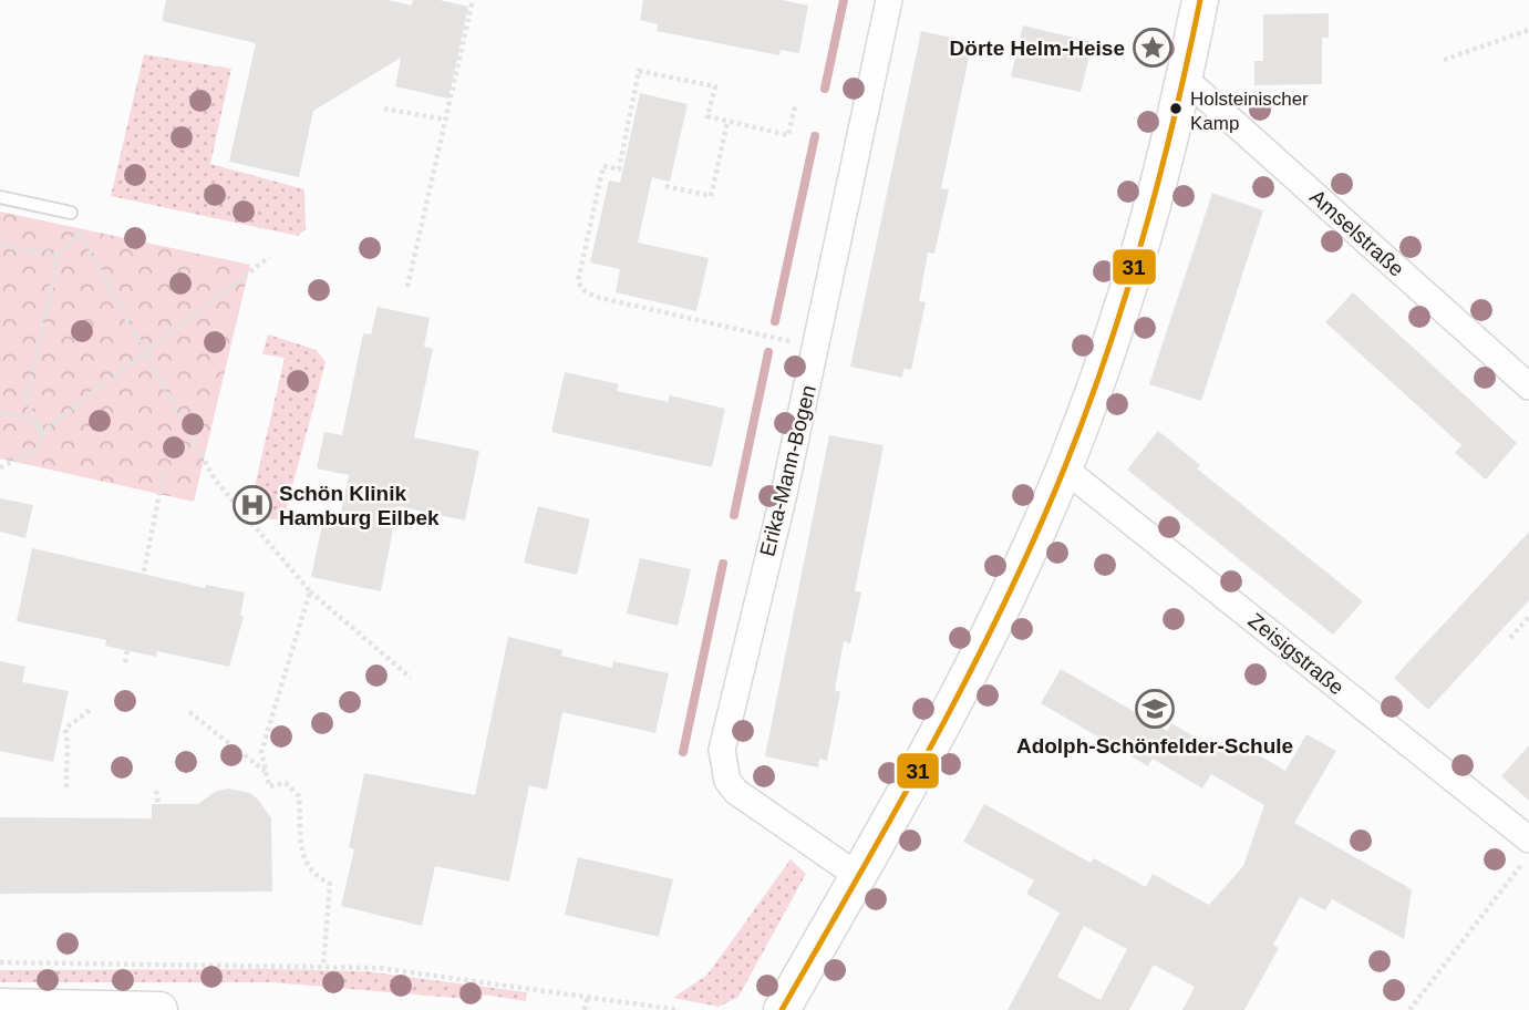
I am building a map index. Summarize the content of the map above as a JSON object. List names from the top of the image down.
{
  "streets": {
    "street": ["Amselstraße", "Erika-Mann-Bogen", "Zeisigstraße"]
  },
  "places": {
    "place": ["Dörte Helm-Heise"],
    "other": ["Holsteinischer Kamp"],
    "hospital": ["Schön Klinik Hamburg Eilbek"],
    "school or university": ["Adolph-Schönfelder-Schule"]
  },
  "lines": ["transit line 31"]
}
